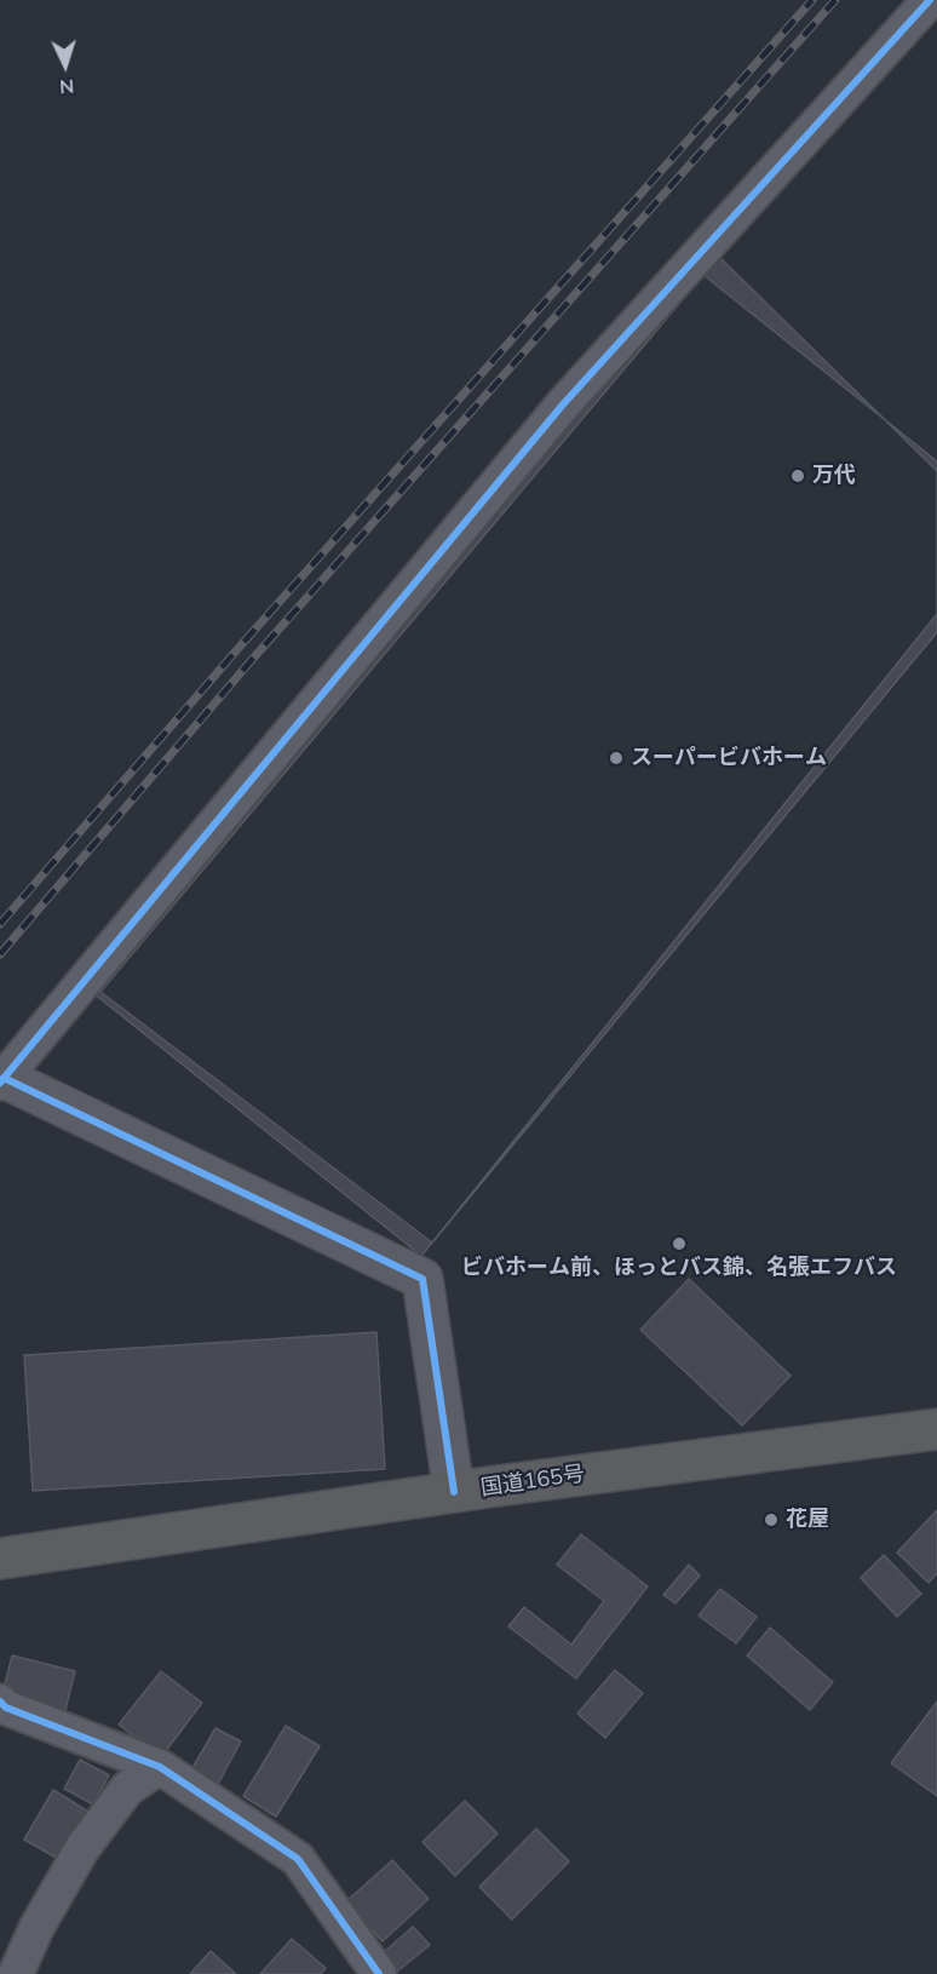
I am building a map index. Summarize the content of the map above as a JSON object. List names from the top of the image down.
{
  "streets": {
    "highway": ["国道165号"]
  },
  "places": [
    "万代",
    "スーパービバホーム",
    "ビバホーム前、ほっとバス錦、名張エフバス",
    "花屋"
  ],
  "north": "bottom"
}
